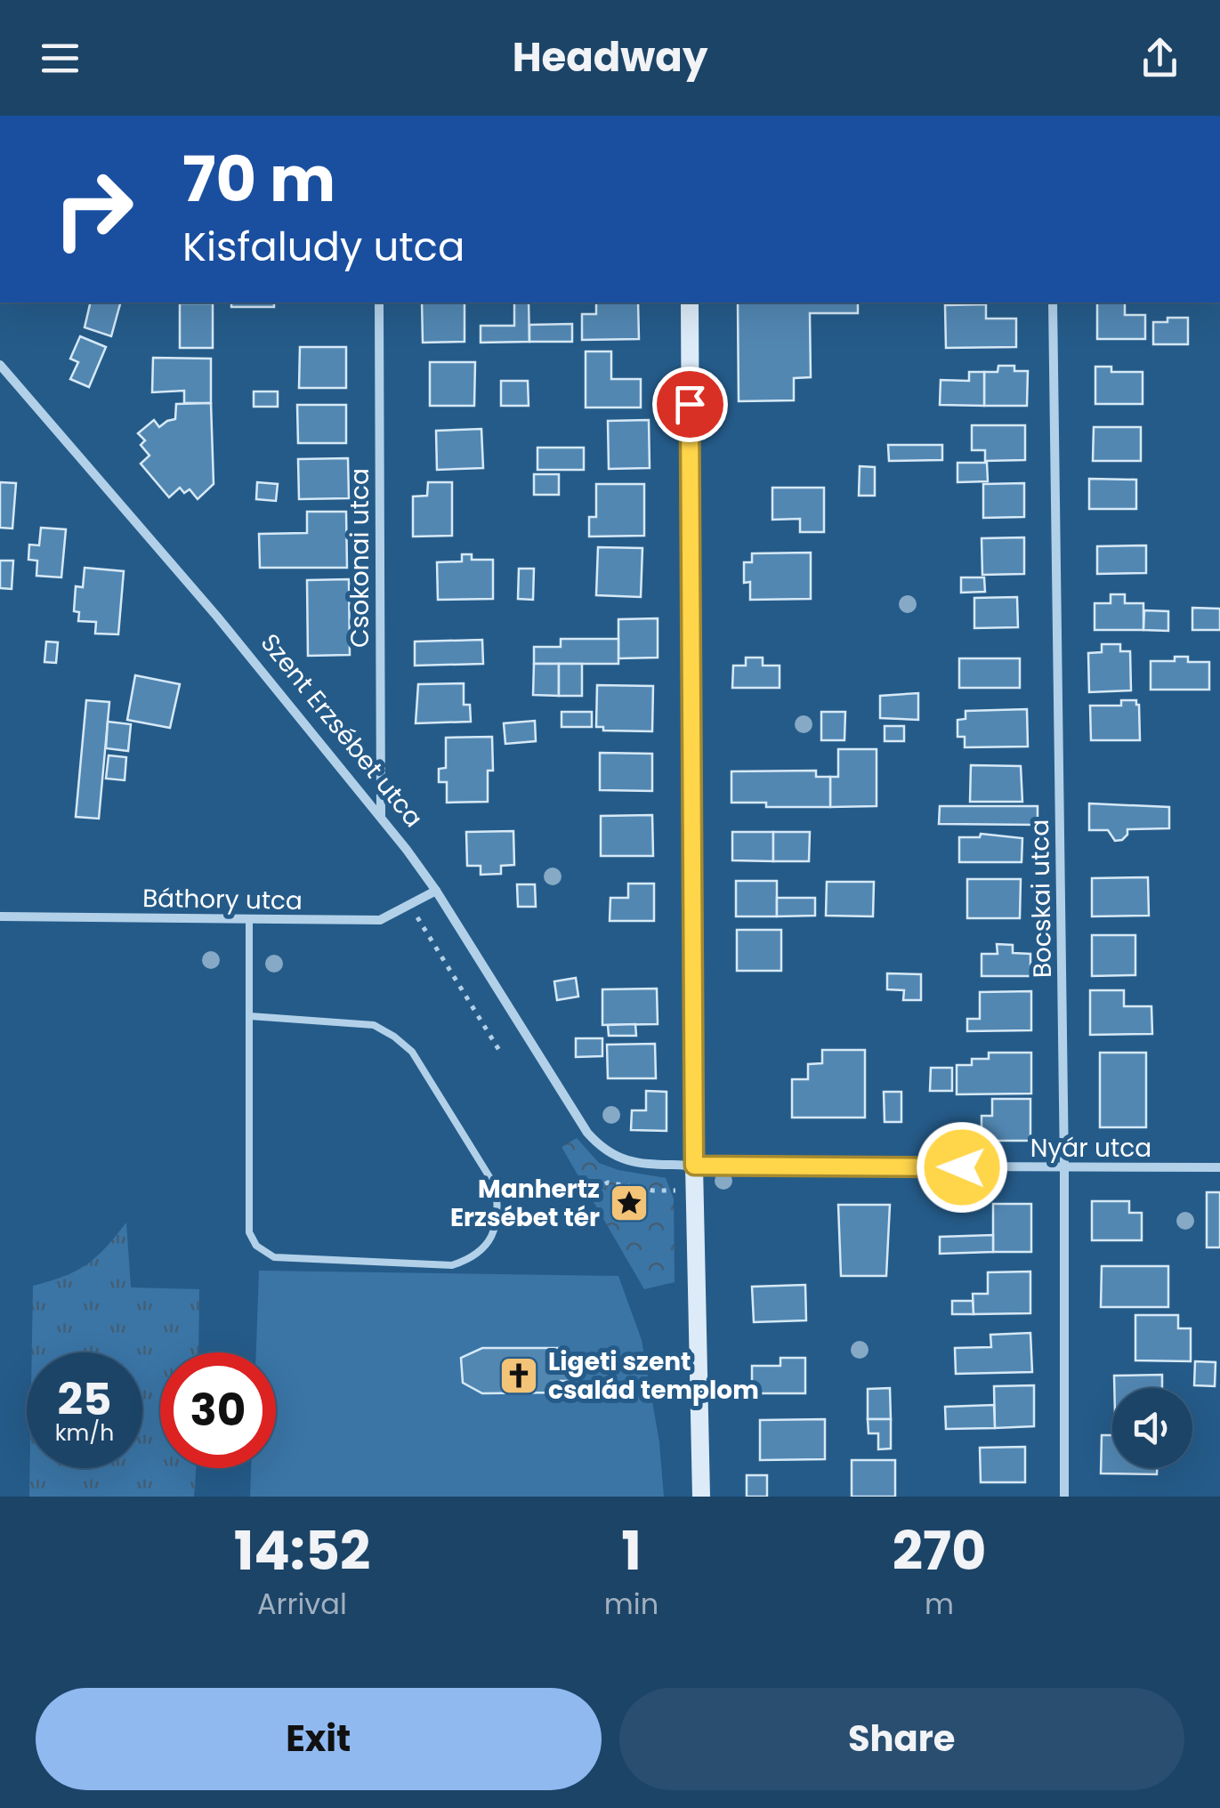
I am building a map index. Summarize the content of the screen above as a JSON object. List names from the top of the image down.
{
  "streets": {
    "street": [
      "Csokonai utca",
      "Szent Erzsébet utca",
      "Bocskai utca",
      "Báthory utca",
      "Nyár utca"
    ]
  },
  "crossings": [
    ["Csokonai utca", "Szent Erzsébet utca"],
    ["Szent Erzsébet utca", "Báthory utca"],
    ["Szent Erzsébet utca", "Nyár utca"],
    ["Bocskai utca", "Nyár utca"]
  ],
  "places": {
    "place": ["Manhertz Erzsébet tér"],
    "church": ["Ligeti szent család templom"]
  },
  "page": {
    "header": "Headway",
    "turn": ["70 m", "Kisfaludy utca"],
    "speed": "25 km/h",
    "limit": "30",
    "eta": [
      "14:52",
      "Arrival",
      "1",
      "min",
      "270",
      "m"
    ],
    "buttons": ["Exit", "Share"]
  }
}
